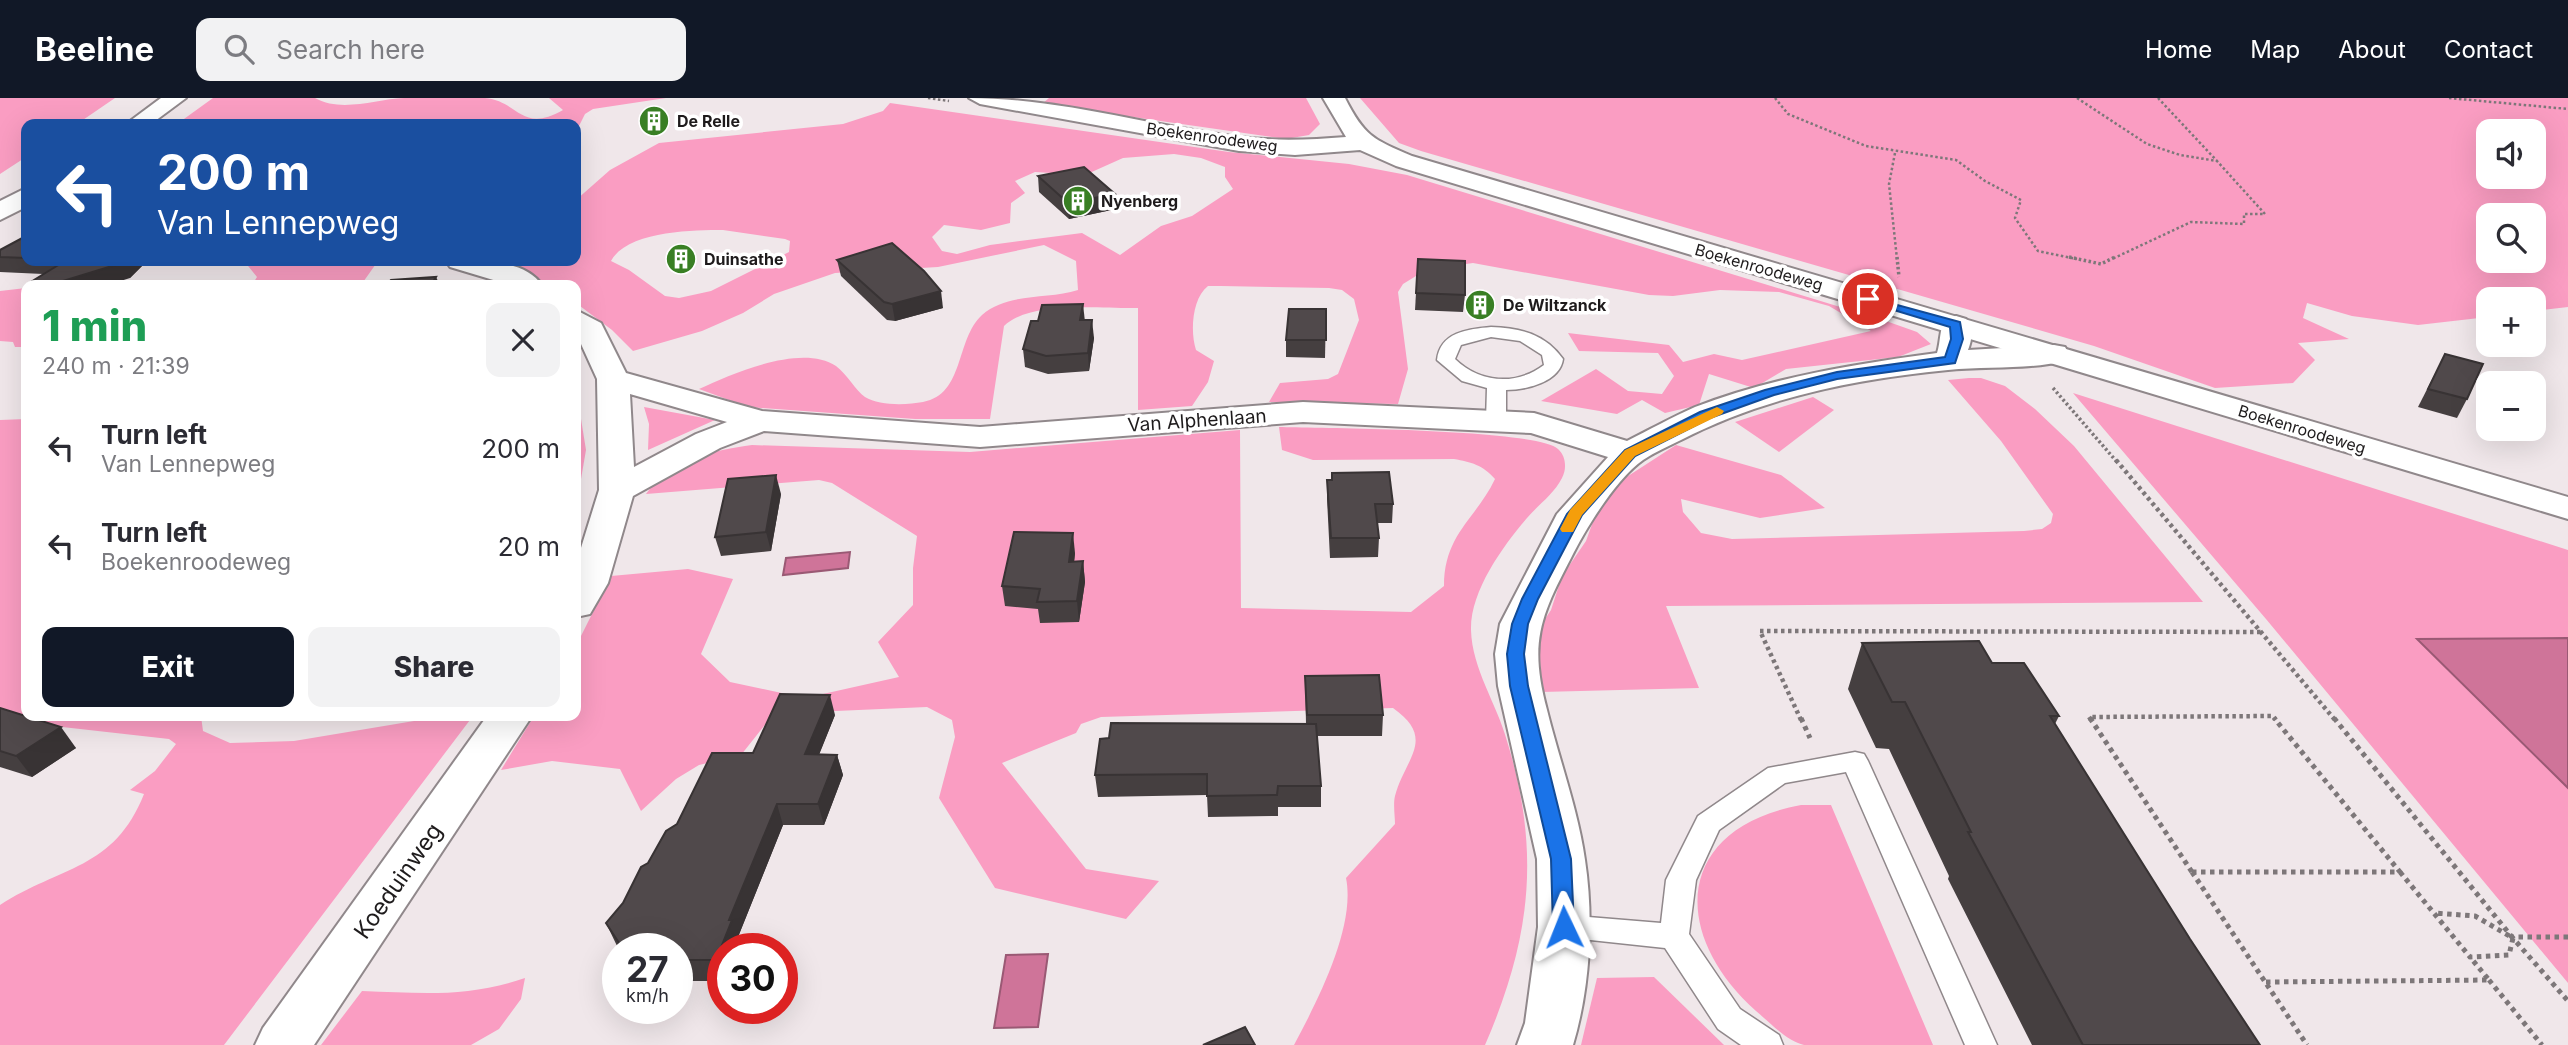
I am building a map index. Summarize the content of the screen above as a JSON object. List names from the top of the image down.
{
  "streets": {
    "street": ["Boekenroodeweg", "Van Alphenlaan", "Koeduinweg"]
  },
  "places": {
    "building": [
      "De Relle",
      "Nyenberg",
      "Duinsathe",
      "De Wiltzanck"
    ]
  },
  "page": {
    "header": "Beeline",
    "search": "Search here",
    "nav": [
      "Home",
      "Map",
      "About",
      "Contact"
    ],
    "map_buttons": ["+", "−"],
    "turn": ["200 m", "Van Lennepweg"],
    "heading": ["1 min", "240 m · 21:39"],
    "list": [
      {
        "name": "Turn left",
        "note": "Van Lennepweg",
        "value": "200 m"
      },
      {
        "name": "Turn left",
        "note": "Boekenroodeweg",
        "value": "20 m"
      }
    ],
    "buttons": ["Exit", "Share"],
    "speed": "27 km/h",
    "limit": "30"
  }
}
